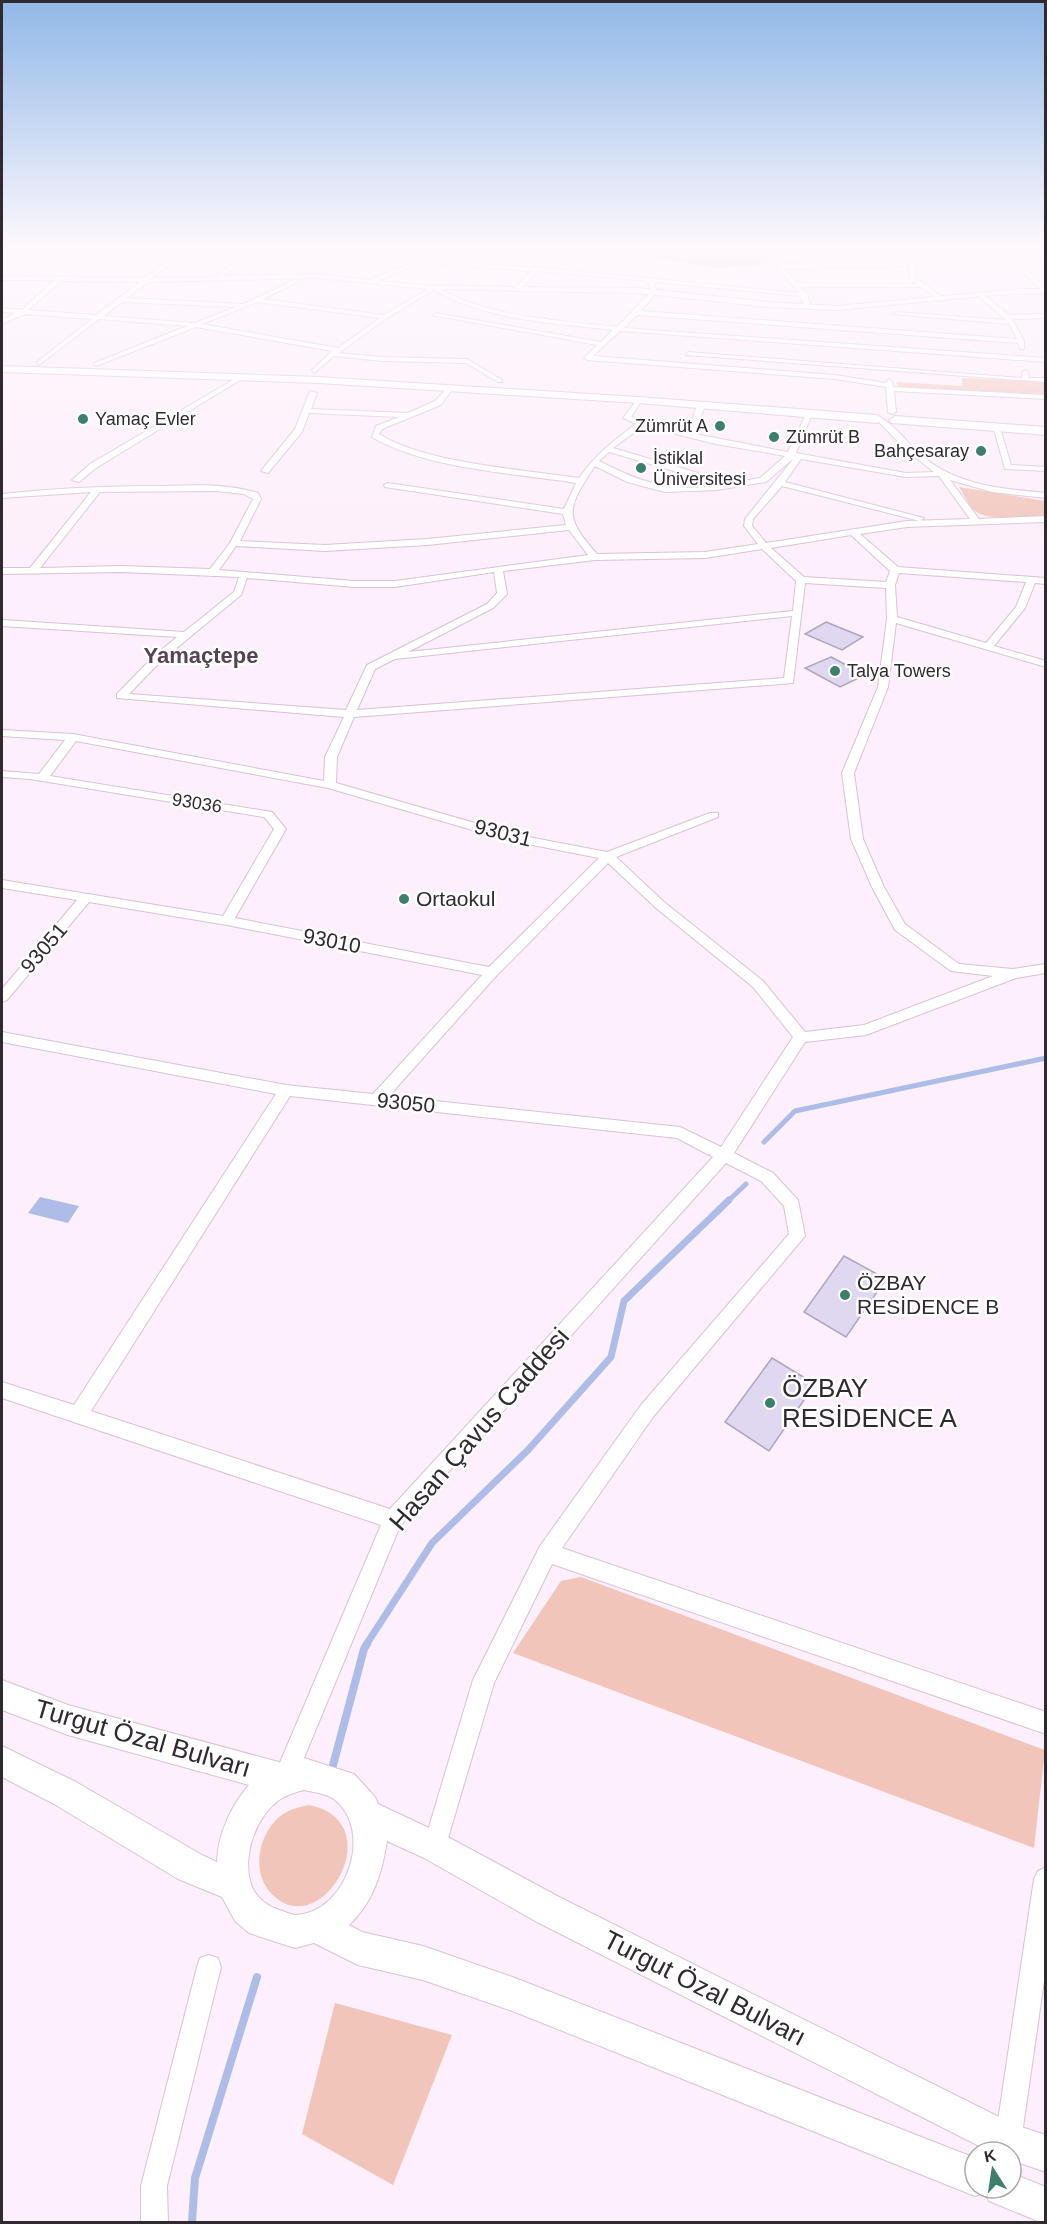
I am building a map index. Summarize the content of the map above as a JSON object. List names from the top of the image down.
{
  "streets": {
    "main road": ["Turgut Özal Bulvarı"],
    "street": [
      "93036",
      "93031",
      "93010",
      "93051",
      "93050",
      "Hasan Çavus Caddesi"
    ]
  },
  "crossings": [
    ["93036", "93010"],
    ["93010", "93051"],
    ["93050", "Hasan Çavus Caddesi"],
    ["Hasan Çavus Caddesi", "Turgut Özal Bulvarı"]
  ],
  "districts": ["Yamaçtepe"],
  "places": [
    "Yamaç Evler",
    "Zümrüt A",
    "Zümrüt B",
    "Bahçesaray",
    "İstiklal Üniversitesi",
    "Talya Towers",
    "Ortaokul",
    "ÖZBAY RESİDENCE B",
    "ÖZBAY RESİDENCE A"
  ],
  "north": "top"
}
